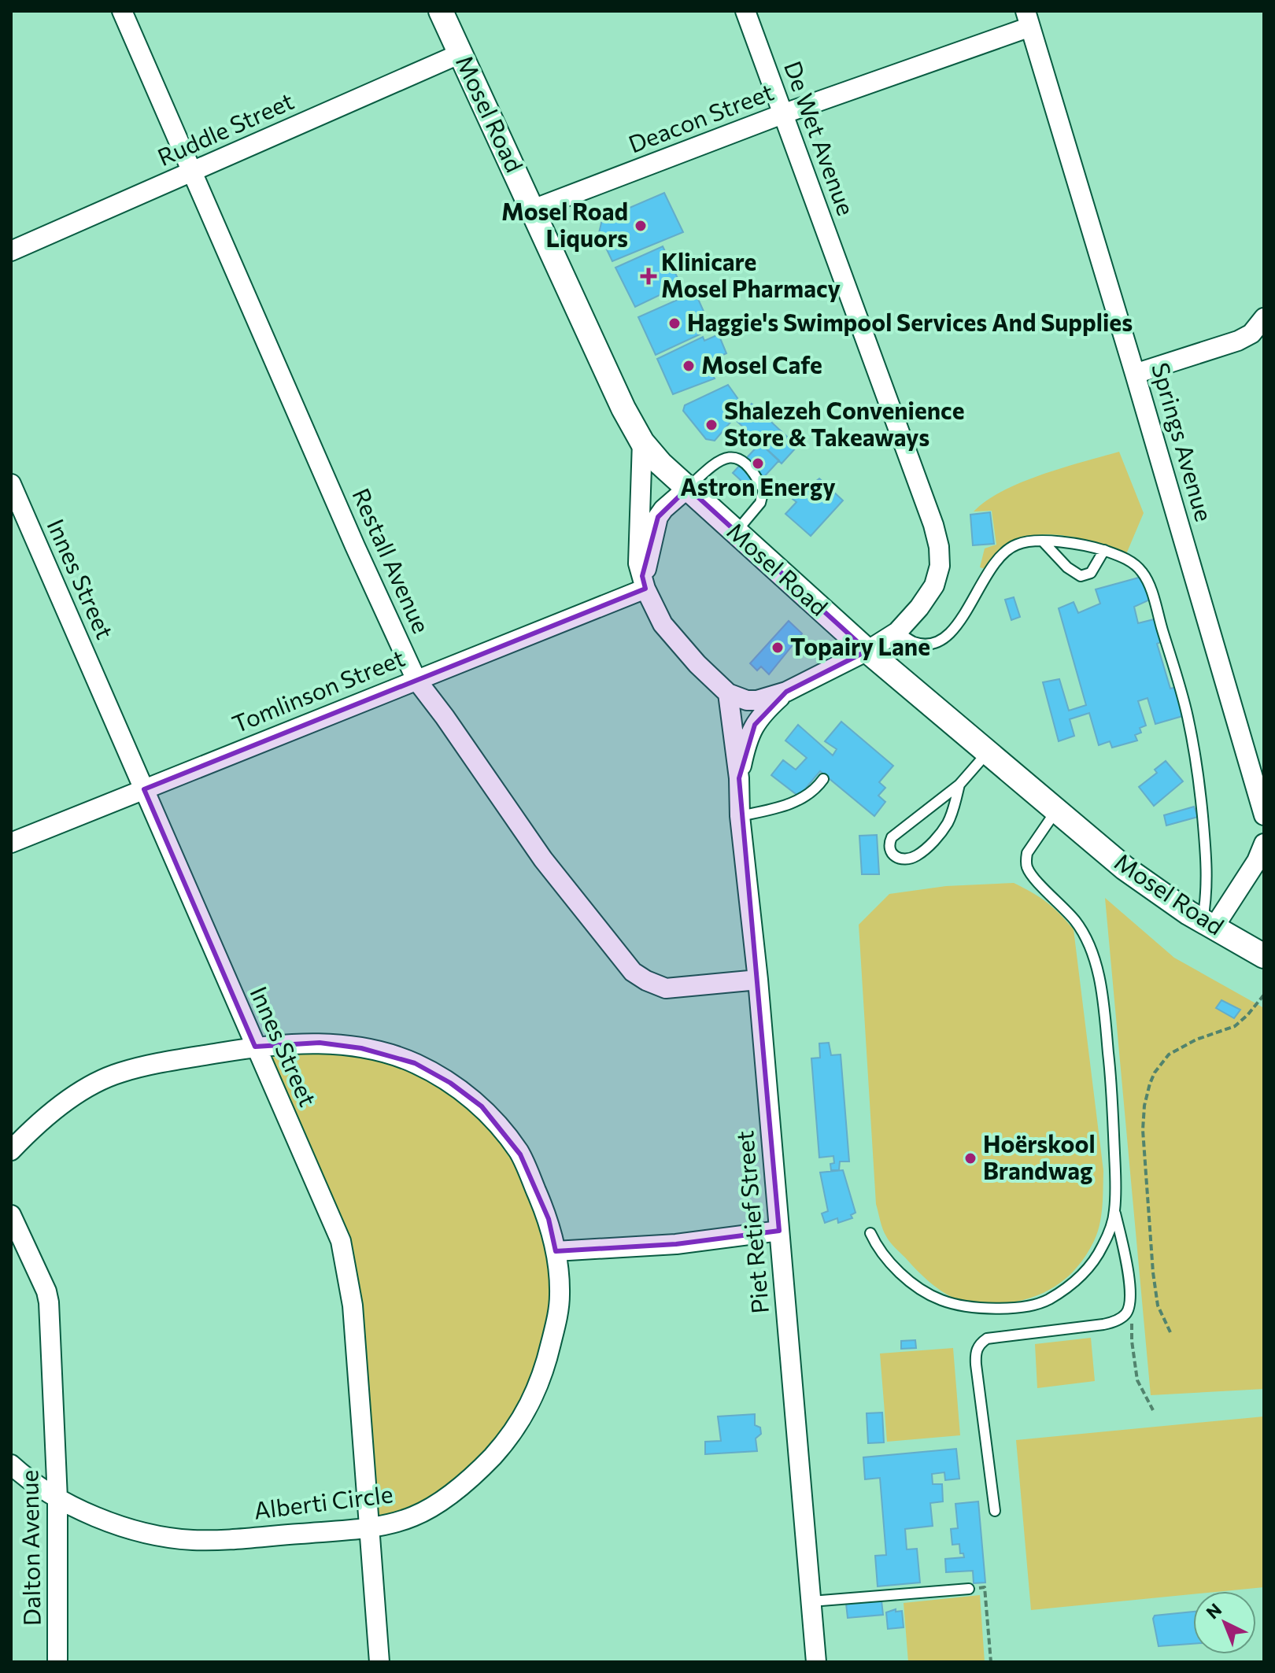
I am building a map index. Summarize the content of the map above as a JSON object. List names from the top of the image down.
{
  "streets": {
    "street": [
      "Mosel Road",
      "Deacon Street",
      "Ruddle Street",
      "De Wet Avenue",
      "Springs Avenue",
      "Restall Avenue",
      "Innes Street",
      "Tomlinson Street",
      "Piet Retief Street",
      "Alberti Circle",
      "Dalton Avenue"
    ]
  },
  "crossings": [
    ["Mosel Road", "Deacon Street"],
    ["Mosel Road", "Ruddle Street"],
    ["Mosel Road", "De Wet Avenue"],
    ["Mosel Road", "Piet Retief Street"],
    ["Deacon Street", "De Wet Avenue"],
    ["Deacon Street", "Springs Avenue"],
    ["Ruddle Street", "Restall Avenue"],
    ["De Wet Avenue", "Piet Retief Street"],
    ["Restall Avenue", "Tomlinson Street"],
    ["Restall Avenue", "Piet Retief Street"],
    ["Innes Street", "Tomlinson Street"],
    ["Innes Street", "Alberti Circle"],
    ["Alberti Circle", "Dalton Avenue"]
  ],
  "places": {
    "other": [
      "Mosel Road Liquors",
      "Haggie's Swimpool Services And Supplies",
      "Mosel Cafe",
      "Shalezeh Convenience Store & Takeaways",
      "Astron Energy",
      "Topairy Lane",
      "Hoërskool Brandwag"
    ],
    "health": ["Klinicare Mosel Pharmacy"]
  },
  "north": "top left"
}
